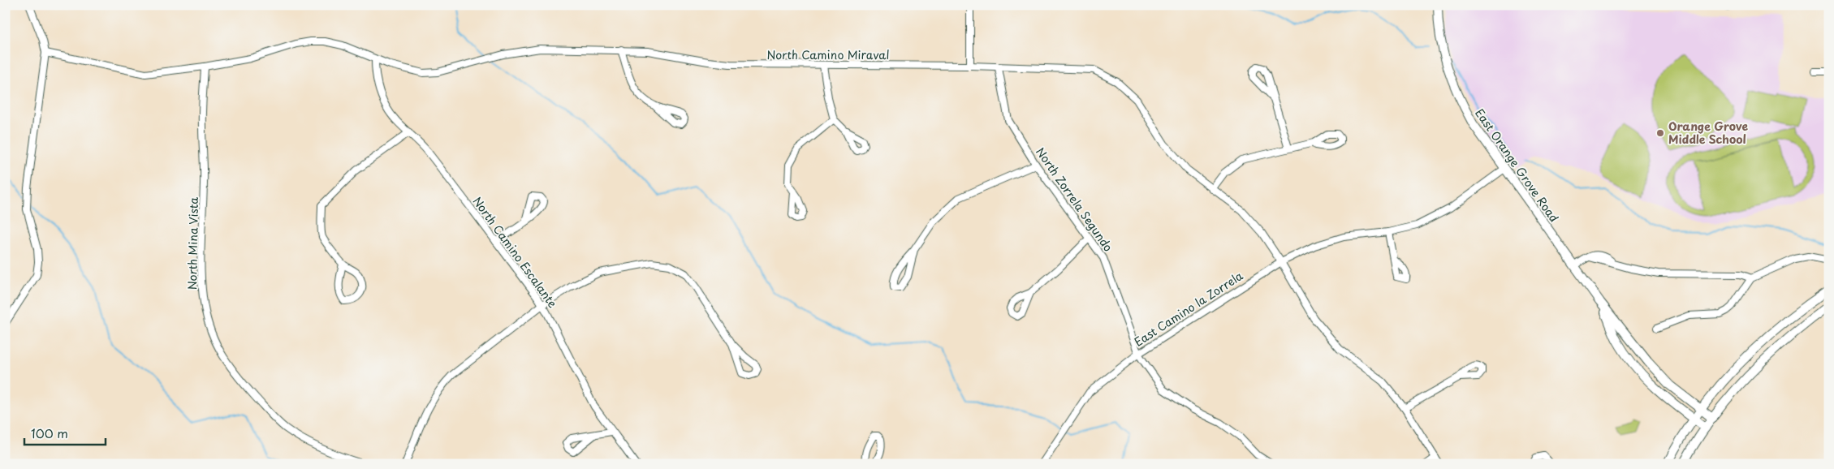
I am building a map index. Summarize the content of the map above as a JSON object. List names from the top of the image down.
{
  "streets": {
    "main road": ["East Orange Grove Road"],
    "street": [
      "North Camino Miraval",
      "North Zorrela Segundo",
      "North Mina Vista",
      "North Camino Escalante",
      "East Camino la Zorrela"
    ]
  },
  "crossings": [
    ["North Camino Miraval", "North Zorrela Segundo"],
    ["North Camino Miraval", "North Mina Vista"],
    ["North Camino Miraval", "North Camino Escalante"],
    ["North Camino Miraval", "East Camino la Zorrela"],
    ["East Orange Grove Road", "East Camino la Zorrela"],
    ["North Zorrela Segundo", "East Camino la Zorrela"]
  ],
  "places": ["Orange Grove Middle School"],
  "scale_bar": "100 m"
}
